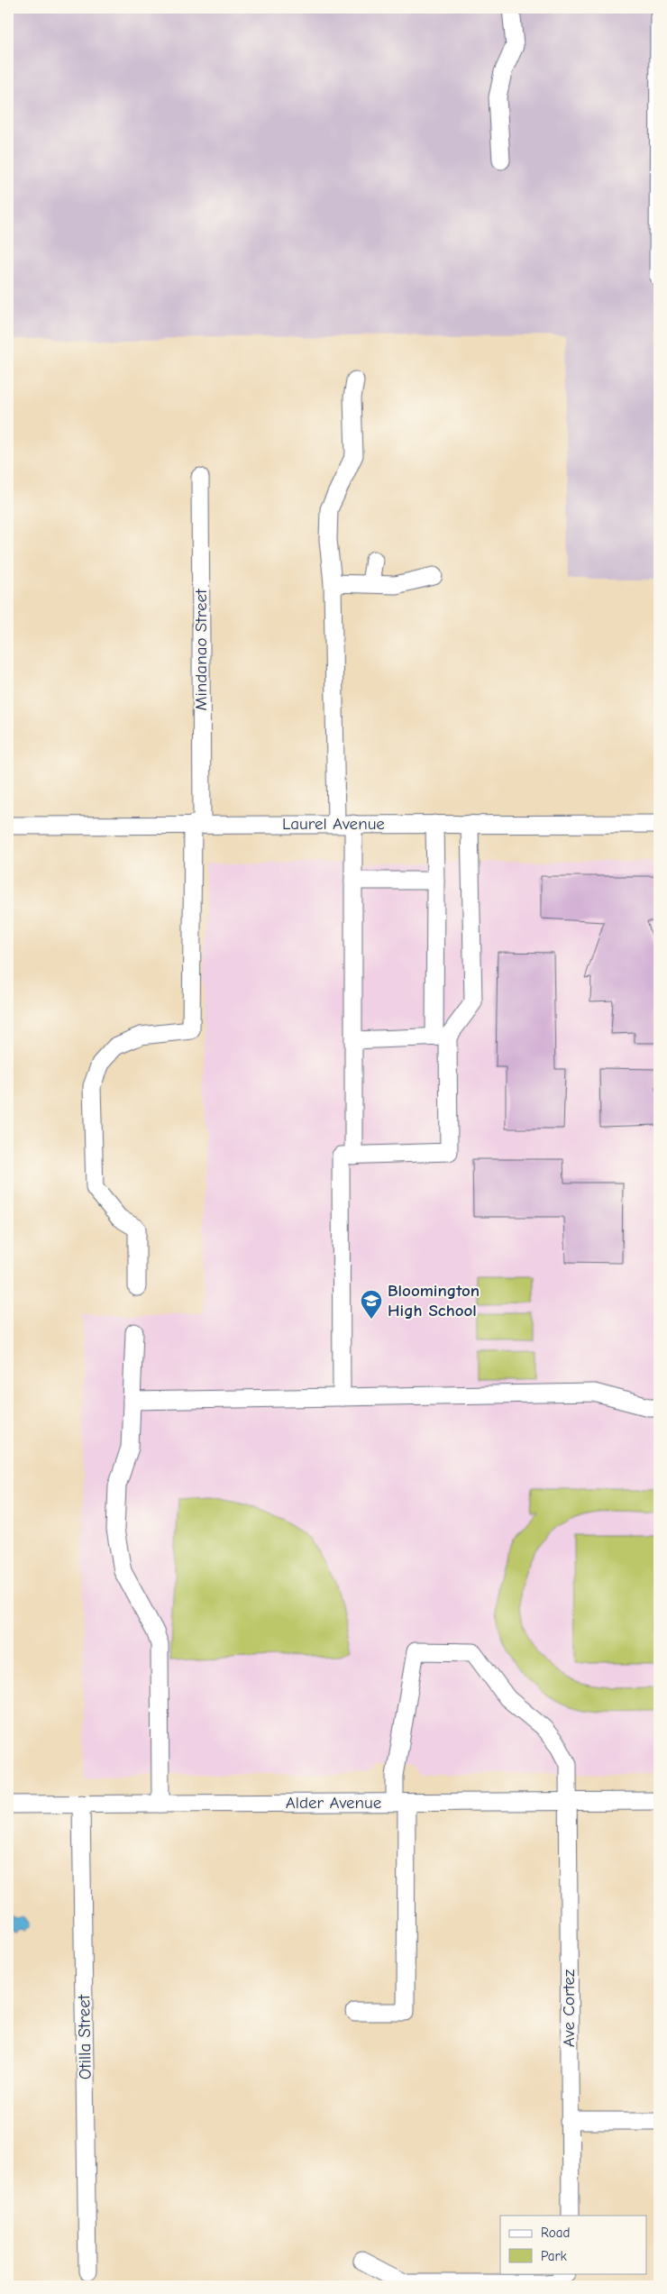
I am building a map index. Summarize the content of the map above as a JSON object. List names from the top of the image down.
{
  "streets": {
    "street": [
      "Mindanao Street",
      "Laurel Avenue",
      "Alder Avenue",
      "Ave Cortez",
      "Otilla Street"
    ]
  },
  "crossings": [
    ["Mindanao Street", "Laurel Avenue"],
    ["Alder Avenue", "Ave Cortez"],
    ["Alder Avenue", "Otilla Street"]
  ],
  "places": {
    "school or university": ["Bloomington High School"]
  },
  "legend": ["Road", "Park"]
}
